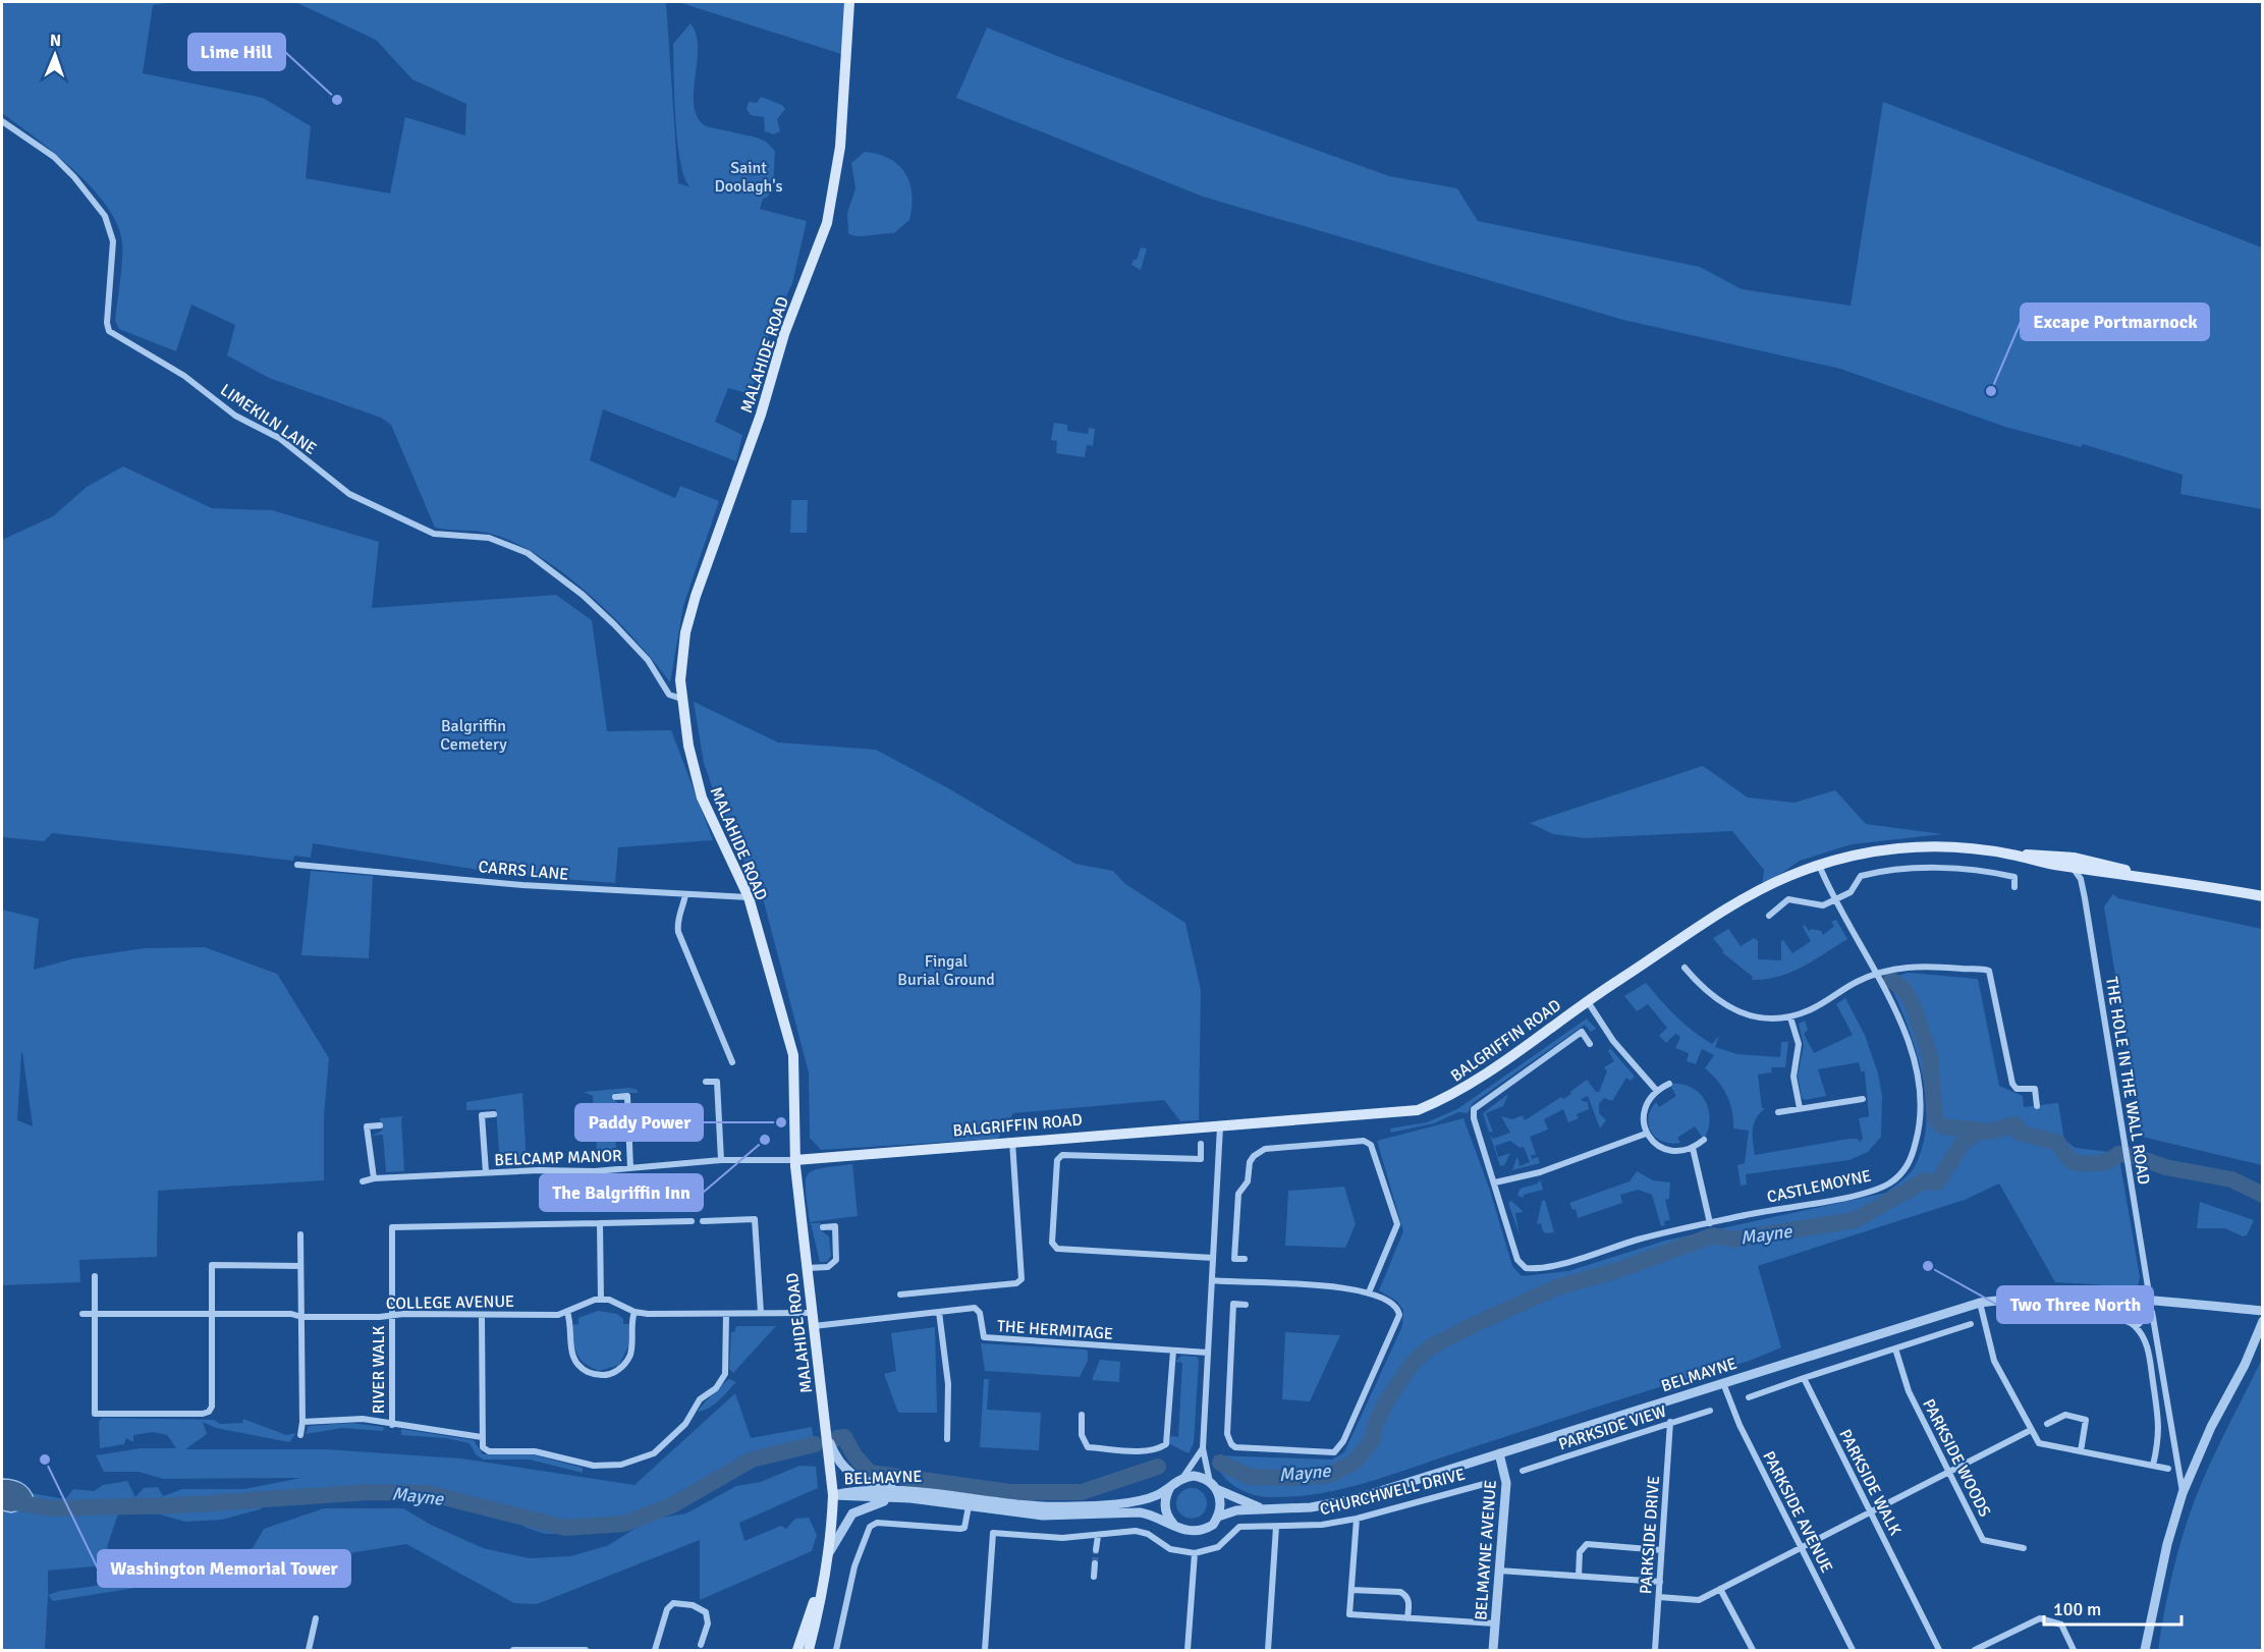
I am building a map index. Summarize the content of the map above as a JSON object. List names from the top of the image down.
{
  "streets": {
    "main road": ["MALAHIDE ROAD", "BALGRIFFIN ROAD"],
    "street": [
      "LIMEKILN LANE",
      "CARRS LANE",
      "THE HOLE IN THE WALL ROAD",
      "BELCAMP MANOR",
      "CASTLEMOYNE",
      "COLLEGE AVENUE",
      "THE HERMITAGE",
      "RIVER WALK",
      "BELMAYNE",
      "PARKSIDE VIEW",
      "PARKSIDE WOODS",
      "PARKSIDE WALK",
      "CHURCHWELL DRIVE",
      "PARKSIDE AVENUE",
      "PARKSIDE DRIVE",
      "BELMAYNE AVENUE"
    ]
  },
  "crossings": [
    ["MALAHIDE ROAD", "LIMEKILN LANE"],
    ["MALAHIDE ROAD", "CARRS LANE"],
    ["MALAHIDE ROAD", "BALGRIFFIN ROAD"],
    ["MALAHIDE ROAD", "BELCAMP MANOR"],
    ["MALAHIDE ROAD", "THE HERMITAGE"],
    ["MALAHIDE ROAD", "BELMAYNE"],
    ["BALGRIFFIN ROAD", "THE HOLE IN THE WALL ROAD"],
    ["BALGRIFFIN ROAD", "BELCAMP MANOR"],
    ["BALGRIFFIN ROAD", "CASTLEMOYNE"],
    ["THE HOLE IN THE WALL ROAD", "BELMAYNE"],
    ["COLLEGE AVENUE", "RIVER WALK"],
    ["BELMAYNE", "PARKSIDE AVENUE"],
    ["BELMAYNE", "BELMAYNE AVENUE"],
    ["PARKSIDE VIEW", "PARKSIDE DRIVE"]
  ],
  "water": ["Mayne"],
  "parks": ["Saint Doolagh's", "Balgriffin Cemetery", "Fingal Burial Ground"],
  "places": [
    "Lime Hill",
    "Excape Portmarnock",
    "Paddy Power",
    "The Balgriffin Inn",
    "Two Three North",
    "Washington Memorial Tower"
  ],
  "scale_bar": "100 m",
  "north": "top"
}
